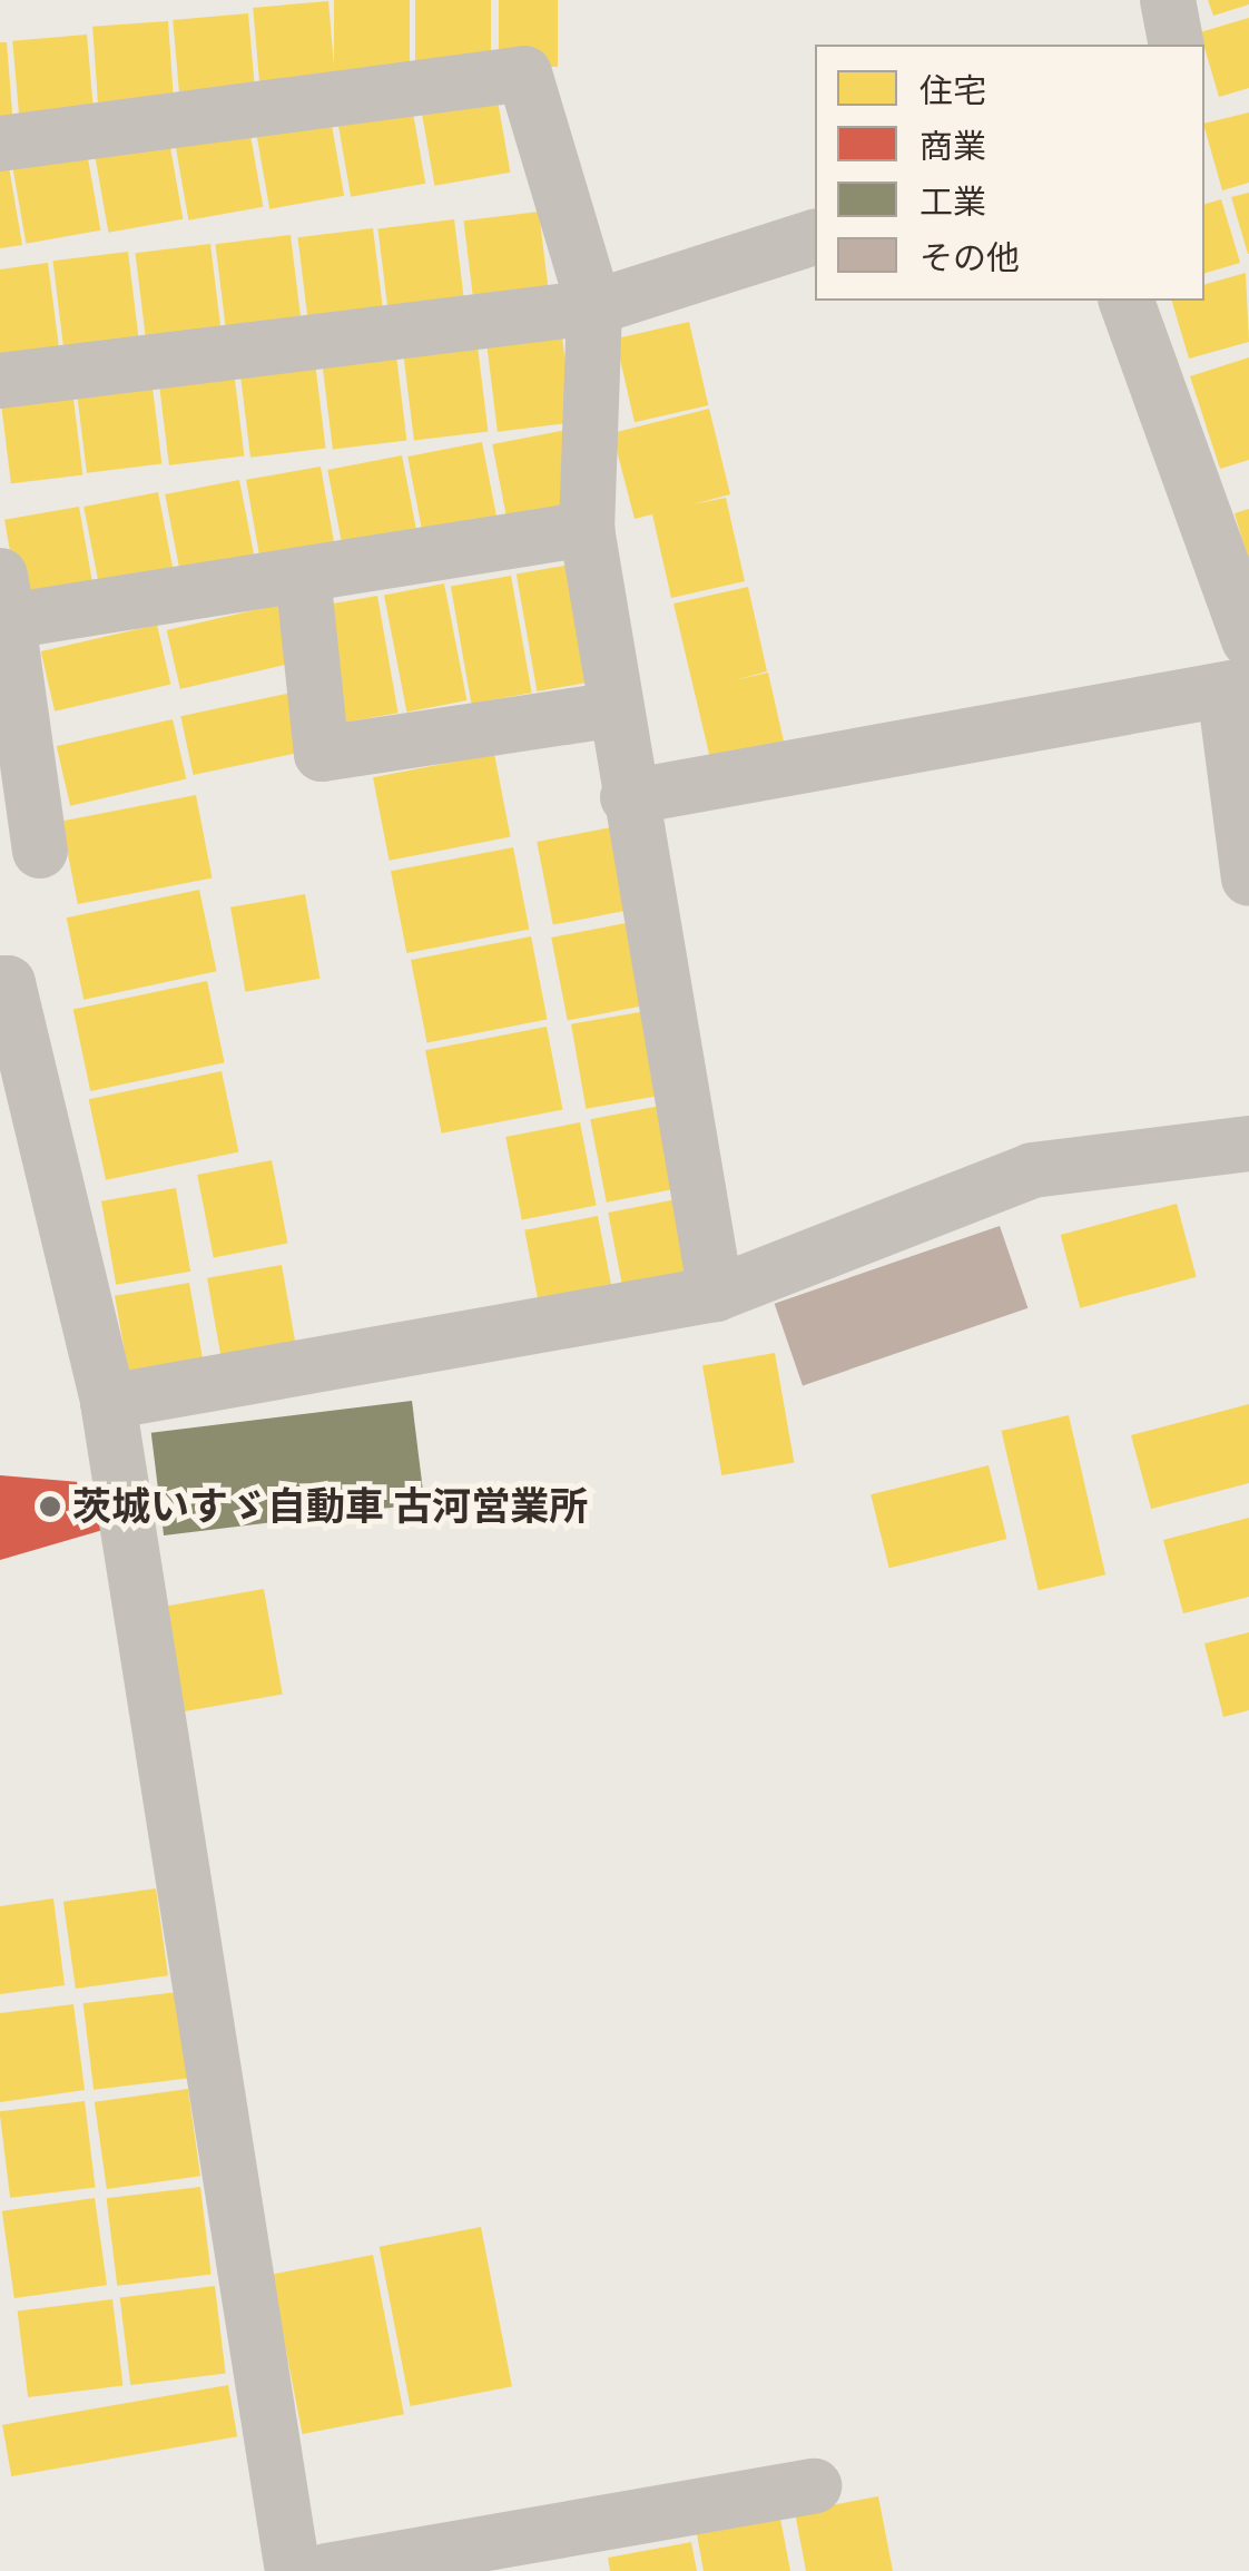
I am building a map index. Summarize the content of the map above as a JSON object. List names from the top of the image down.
{
  "places": ["茨城いすゞ自動車 古河営業所"],
  "legend": [
    "住宅",
    "商業",
    "工業",
    "その他"
  ]
}
